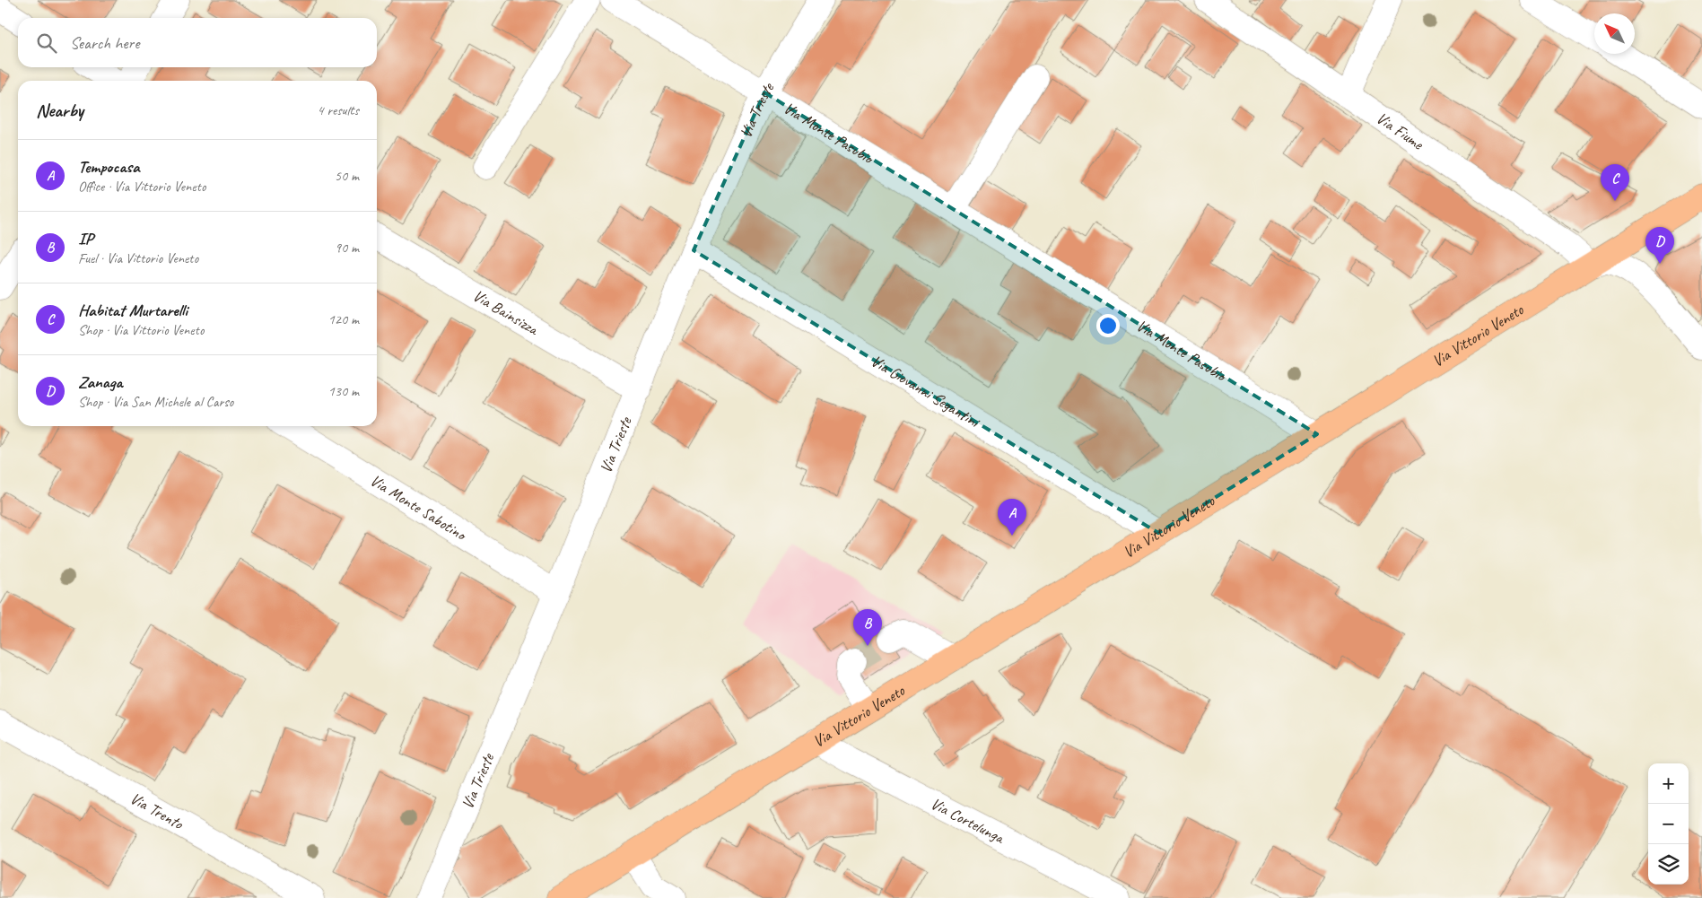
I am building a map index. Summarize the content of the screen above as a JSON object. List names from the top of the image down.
{
  "streets": {
    "main road": ["Via Vittorio Veneto"],
    "street": [
      "Via Trieste",
      "Via Fiume",
      "Via Monte Pasubio",
      "Via Bainsizza",
      "Via Giovanni Segantini",
      "Via Monte Sabotino",
      "Via Trento",
      "Via Cortelunga"
    ]
  },
  "crossings": [
    ["Via Trieste", "Via Monte Pasubio"],
    ["Via Trieste", "Via Bainsizza"],
    ["Via Trieste", "Via Giovanni Segantini"],
    ["Via Trieste", "Via Monte Sabotino"],
    ["Via Fiume", "Via Vittorio Veneto"],
    ["Via Monte Pasubio", "Via Vittorio Veneto"],
    ["Via Vittorio Veneto", "Via Giovanni Segantini"],
    ["Via Vittorio Veneto", "Via Cortelunga"]
  ],
  "north": "top left",
  "page": {
    "search": "Search here",
    "heading": ["Nearby", "4 results"],
    "list": [
      {
        "mark": "A",
        "name": "Tempocasa",
        "note": "Office · Via Vittorio Veneto",
        "value": "50 m"
      },
      {
        "mark": "B",
        "name": "IP",
        "note": "Fuel · Via Vittorio Veneto",
        "value": "90 m"
      },
      {
        "mark": "C",
        "name": "Habitat Murtarelli",
        "note": "Shop · Via Vittorio Veneto",
        "value": "120 m"
      },
      {
        "mark": "D",
        "name": "Zanaga",
        "note": "Shop · Via San Michele al Carso",
        "value": "130 m"
      }
    ],
    "pins": [
      "C",
      "D",
      "A",
      "B"
    ],
    "map_buttons": ["+", "−"]
  }
}
